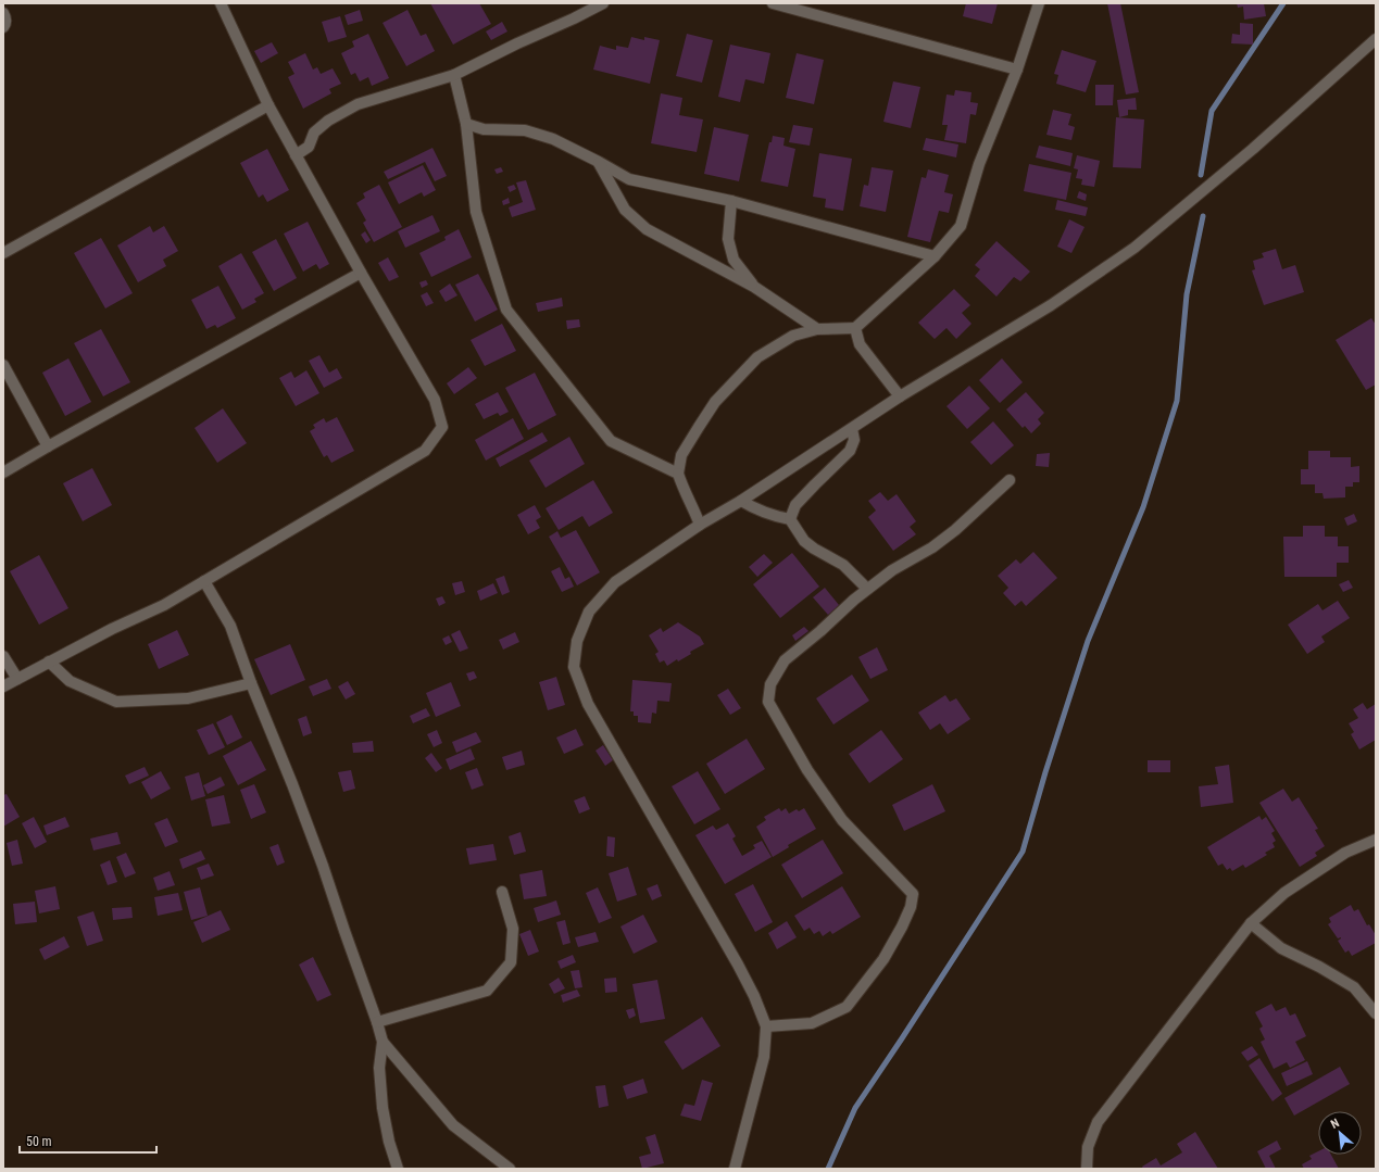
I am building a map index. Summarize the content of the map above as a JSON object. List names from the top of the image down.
{
  "scale_bar": "50 m",
  "north": "top left"
}
